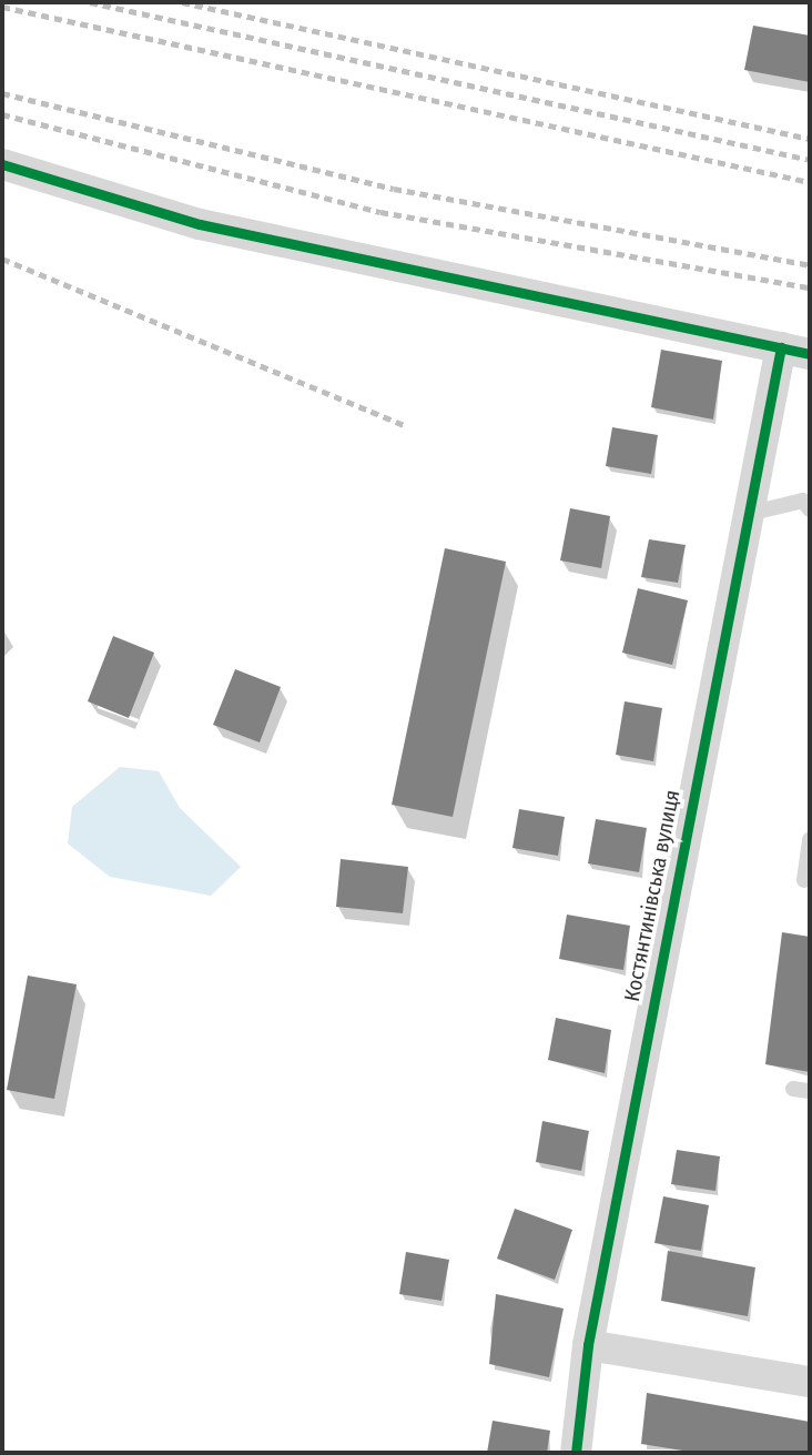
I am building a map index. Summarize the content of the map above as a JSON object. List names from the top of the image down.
{
  "streets": {
    "street": ["Костянтинівська вулиця"]
  }
}
